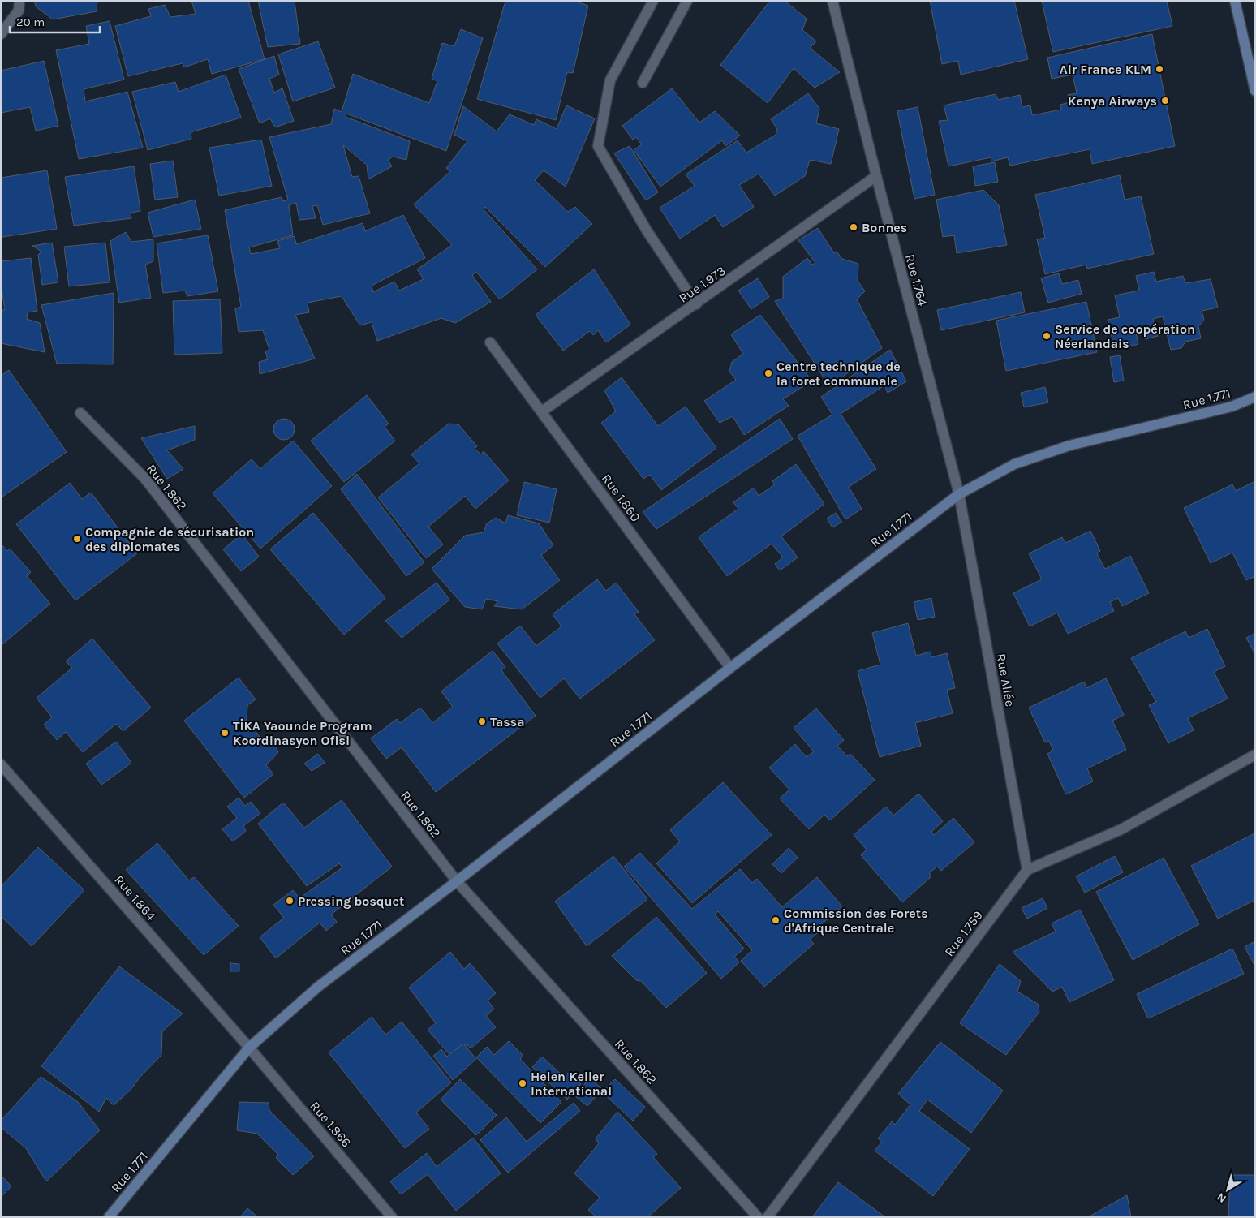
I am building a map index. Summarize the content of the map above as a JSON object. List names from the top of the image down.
{
  "streets": {
    "street": [
      "Rue 1.764",
      "Rue 1.973",
      "Rue 1.771",
      "Rue 1.862",
      "Rue 1.860",
      "Rue Allée",
      "Rue 1.864",
      "Rue 1.759",
      "Rue 1.866"
    ]
  },
  "crossings": [
    ["Rue 1.764", "Rue 1.973"],
    ["Rue 1.764", "Rue 1.771"],
    ["Rue 1.764", "Rue Allée"],
    ["Rue 1.973", "Rue 1.860"],
    ["Rue 1.771", "Rue 1.862"],
    ["Rue 1.771", "Rue 1.860"],
    ["Rue 1.771", "Rue Allée"],
    ["Rue 1.771", "Rue 1.864"],
    ["Rue 1.771", "Rue 1.866"],
    ["Rue Allée", "Rue 1.759"],
    ["Rue 1.864", "Rue 1.866"]
  ],
  "places": [
    "Air France KLM",
    "Kenya Airways",
    "Bonnes",
    "Service de coopération Néerlandais",
    "Centre technique de la foret communale",
    "Compagnie de sécurisation des diplomates",
    "Tassa",
    "TİKA Yaounde Program Koordinasyon Ofisi",
    "Pressing bosquet",
    "Commission des Forets d'Afrique Centrale",
    "Helen Keller International"
  ],
  "scale_bar": "20 m",
  "north": "bottom left"
}
